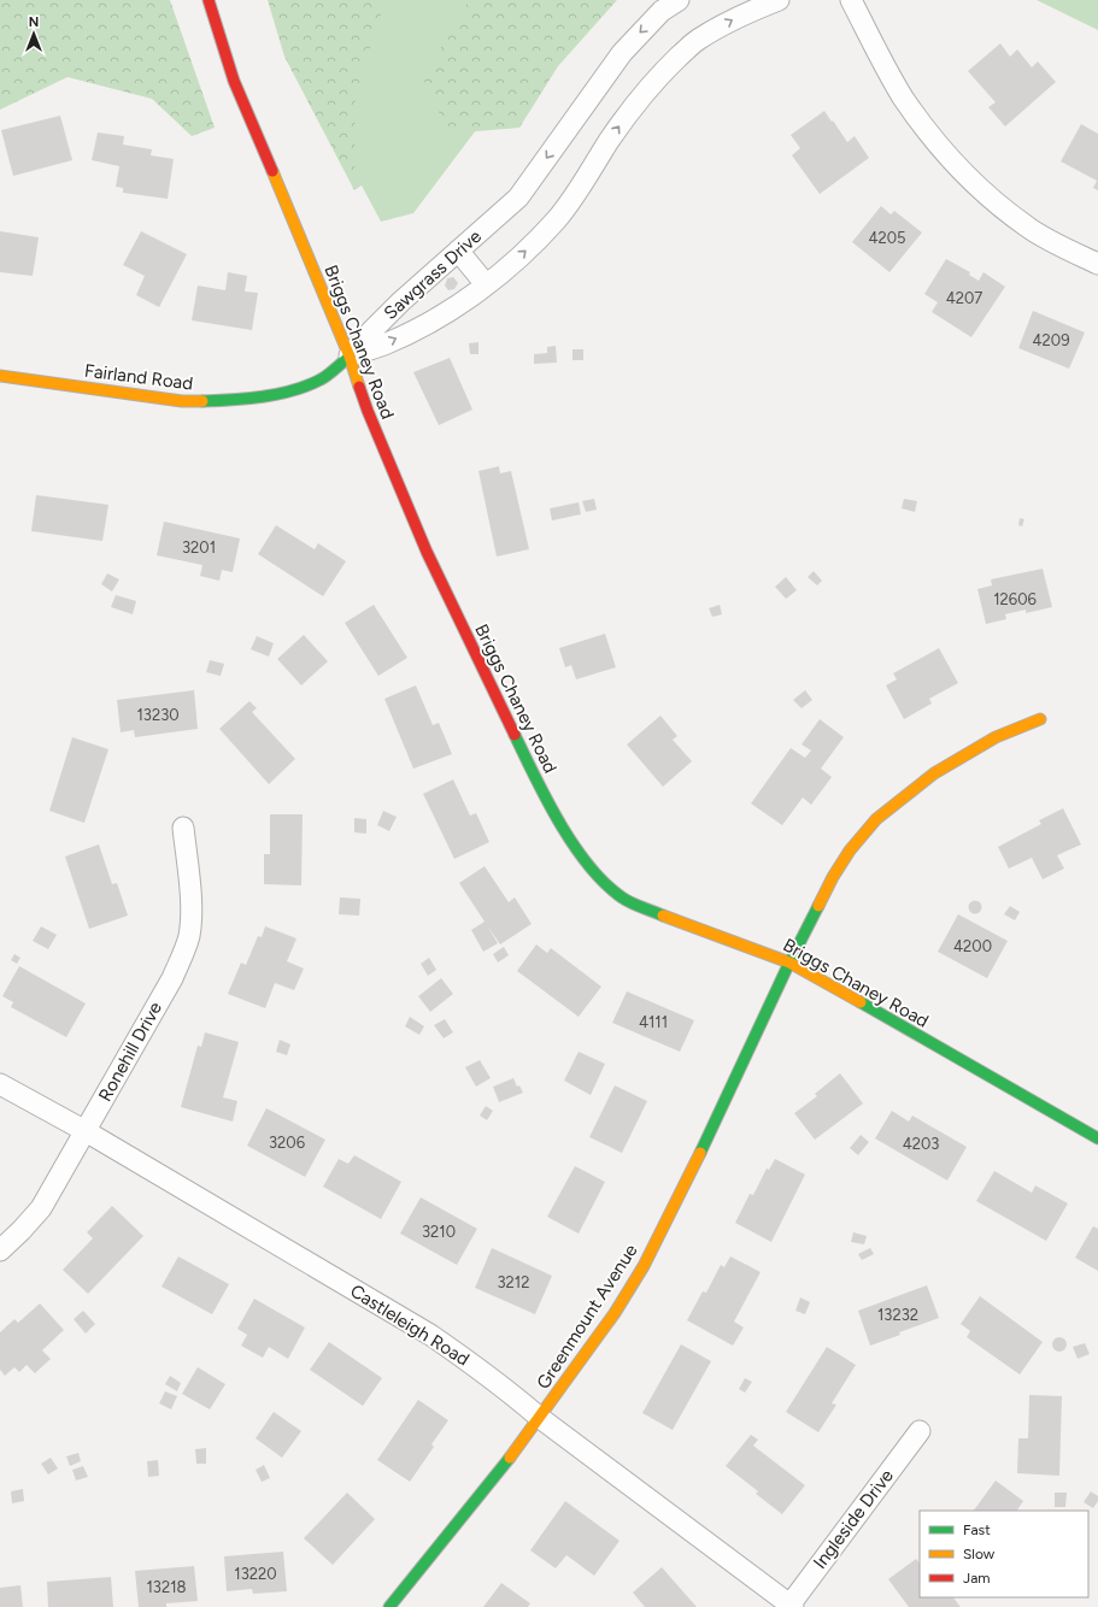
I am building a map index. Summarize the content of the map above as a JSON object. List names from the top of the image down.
{
  "streets": {
    "main road": ["Briggs Chaney Road", "Fairland Road", "Greenmount Avenue"],
    "street": [
      "Sawgrass Drive",
      "Ronehill Drive",
      "Castleleigh Road",
      "Ingleside Drive"
    ]
  },
  "crossings": [
    ["Sawgrass Drive", "Briggs Chaney Road"],
    ["Sawgrass Drive", "Fairland Road"],
    ["Briggs Chaney Road", "Fairland Road"],
    ["Briggs Chaney Road", "Greenmount Avenue"],
    ["Ronehill Drive", "Castleleigh Road"],
    ["Greenmount Avenue", "Castleleigh Road"],
    ["Castleleigh Road", "Ingleside Drive"]
  ],
  "house_numbers": [
    "4205",
    "4207",
    "4209",
    "3201",
    "12606",
    "13230",
    "4200",
    "4111",
    "3206",
    "4203",
    "3210",
    "3212",
    "13232",
    "13220",
    "13218"
  ],
  "legend": ["Fast", "Slow", "Jam"],
  "north": "top"
}
